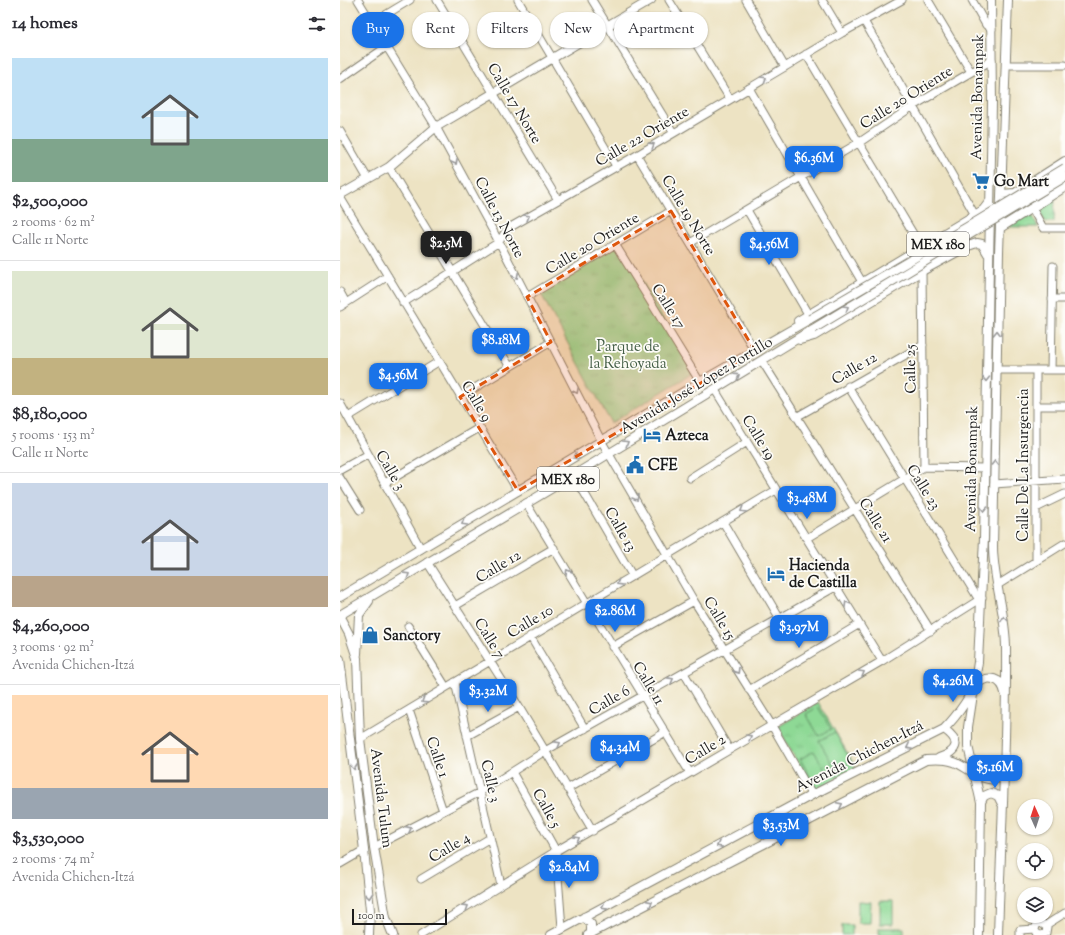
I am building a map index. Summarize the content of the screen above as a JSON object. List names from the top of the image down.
{
  "streets": {
    "main road": [
      "Avenida Bonampak",
      "MEX 180",
      "Avenida José López Portillo",
      "Avenida Chichen-Itzá",
      "Avenida Tulum"
    ],
    "street": [
      "Calle 20 Oriente",
      "Calle 17 Norte",
      "Calle 22 Oriente",
      "Calle 19 Norte",
      "Calle 13 Norte",
      "Calle 17",
      "Calle 12",
      "Calle 25",
      "Calle 9",
      "Calle 19",
      "Calle De La Insurgencia",
      "Calle 3",
      "Calle 23",
      "Calle 21",
      "Calle 13",
      "Calle 15",
      "Calle 10",
      "Calle 7",
      "Calle 11",
      "Calle 6",
      "Calle 2",
      "Calle 1",
      "Calle 5",
      "Calle 4"
    ]
  },
  "crossings": [
    ["Calle 20 Oriente", "Avenida Bonampak"],
    ["Calle 20 Oriente", "Calle 19 Norte"],
    ["Calle 20 Oriente", "Calle 13 Norte"],
    ["Calle 20 Oriente", "Calle 17"],
    ["Avenida Bonampak", "Calle 23"],
    ["Avenida Bonampak", "Calle 2"],
    ["Avenida Bonampak", "Avenida Chichen-Itzá"],
    ["Calle 17 Norte", "Calle 22 Oriente"],
    ["Calle 22 Oriente", "Calle 19 Norte"],
    ["Calle 22 Oriente", "Calle 13 Norte"],
    ["Calle 22 Oriente", "Calle 9"],
    ["Calle 19 Norte", "Avenida José López Portillo"],
    ["Calle 13 Norte", "Avenida José López Portillo"],
    ["Calle 13 Norte", "Calle 15"],
    ["Calle 17", "Avenida José López Portillo"],
    ["Calle 12", "Calle 25"],
    ["Calle 12", "Calle 23"],
    ["Calle 12", "Calle 21"],
    ["Calle 12", "Calle 7"],
    ["Calle 12", "Calle 11"],
    ["Avenida José López Portillo", "Calle 9"],
    ["Avenida José López Portillo", "Calle 19"],
    ["Avenida José López Portillo", "Calle 3"],
    ["Avenida José López Portillo", "Calle 21"],
    ["Avenida José López Portillo", "Calle 13"],
    ["Avenida José López Portillo", "Calle 15"],
    ["Avenida José López Portillo", "Calle 7"],
    ["Avenida José López Portillo", "Calle 11"],
    ["Avenida José López Portillo", "Avenida Tulum"],
    ["Calle 19", "Calle 10"],
    ["Calle 19", "Calle 6"],
    ["Calle 19", "Calle 2"],
    ["Calle 3", "Calle 10"],
    ["Calle 3", "Calle 6"],
    ["Calle 3", "Calle 2"],
    ["Calle 3", "Calle 4"],
    ["Calle 23", "Calle 2"],
    ["Calle 21", "Calle 2"],
    ["Calle 13", "Calle 10"],
    ["Calle 15", "Calle 10"],
    ["Calle 15", "Calle 6"],
    ["Calle 15", "Calle 2"],
    ["Calle 15", "Avenida Chichen-Itzá"],
    ["Calle 10", "Calle 7"],
    ["Calle 10", "Calle 11"],
    ["Calle 10", "Calle 1"],
    ["Calle 10", "Avenida Tulum"],
    ["Calle 7", "Calle 6"],
    ["Calle 7", "Calle 2"],
    ["Calle 11", "Calle 6"],
    ["Calle 11", "Calle 2"],
    ["Calle 6", "Calle 1"],
    ["Calle 6", "Avenida Tulum"],
    ["Calle 6", "Calle 5"],
    ["Calle 2", "Calle 5"],
    ["Avenida Chichen-Itzá", "Calle 5"]
  ],
  "one_way": ["Calle 15"],
  "parks": ["Parque de la Rehoyada"],
  "places": {
    "supermarket": ["Go Mart"],
    "hotel": ["Azteca", "Hacienda de Castilla"],
    "public building": ["CFE"],
    "shop": ["Sanctory"]
  },
  "scale_bar": "100 m",
  "north": "top",
  "page": {
    "heading": "14 homes",
    "chip": [
      "Buy",
      "Rent",
      "Filters",
      "New",
      "Apartment"
    ],
    "list": [
      {
        "name": "$2,500,000",
        "note": "2 rooms · 62 m² · Calle 11 Norte"
      },
      {
        "name": "$8,180,000",
        "note": "5 rooms · 153 m² · Calle 11 Norte"
      },
      {
        "name": "$4,260,000",
        "note": "3 rooms · 92 m² · Avenida Chichen-Itzá"
      },
      {
        "name": "$3,530,000",
        "note": "2 rooms · 74 m² · Avenida Chichen-Itzá"
      }
    ],
    "price": [
      "$6.36M",
      "$2.5M",
      "$4.56M",
      "$8.18M",
      "$4.56M",
      "$3.48M",
      "$2.86M",
      "$3.97M",
      "$4.26M",
      "$3.32M",
      "$4.34M",
      "$5.16M",
      "$3.53M",
      "$2.84M"
    ],
    "scale": "100 m"
  }
}
